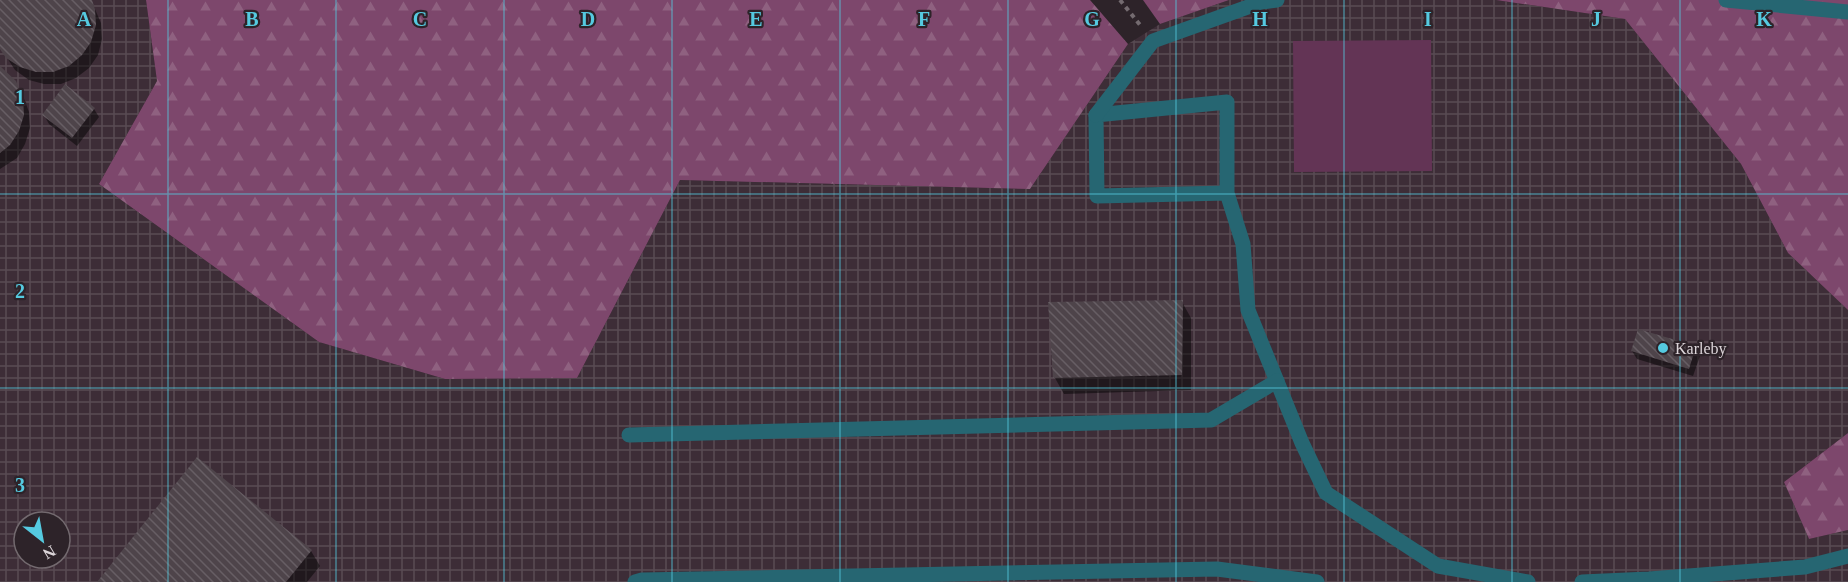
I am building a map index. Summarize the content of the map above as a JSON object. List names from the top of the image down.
{
  "places": ["Karleby"],
  "north": "bottom right",
  "grid": {
    "columns": [
      "A",
      "B",
      "C",
      "D",
      "E",
      "F",
      "G",
      "H",
      "I",
      "J",
      "K"
    ],
    "rows": ["1", "2", "3"]
  }
}
